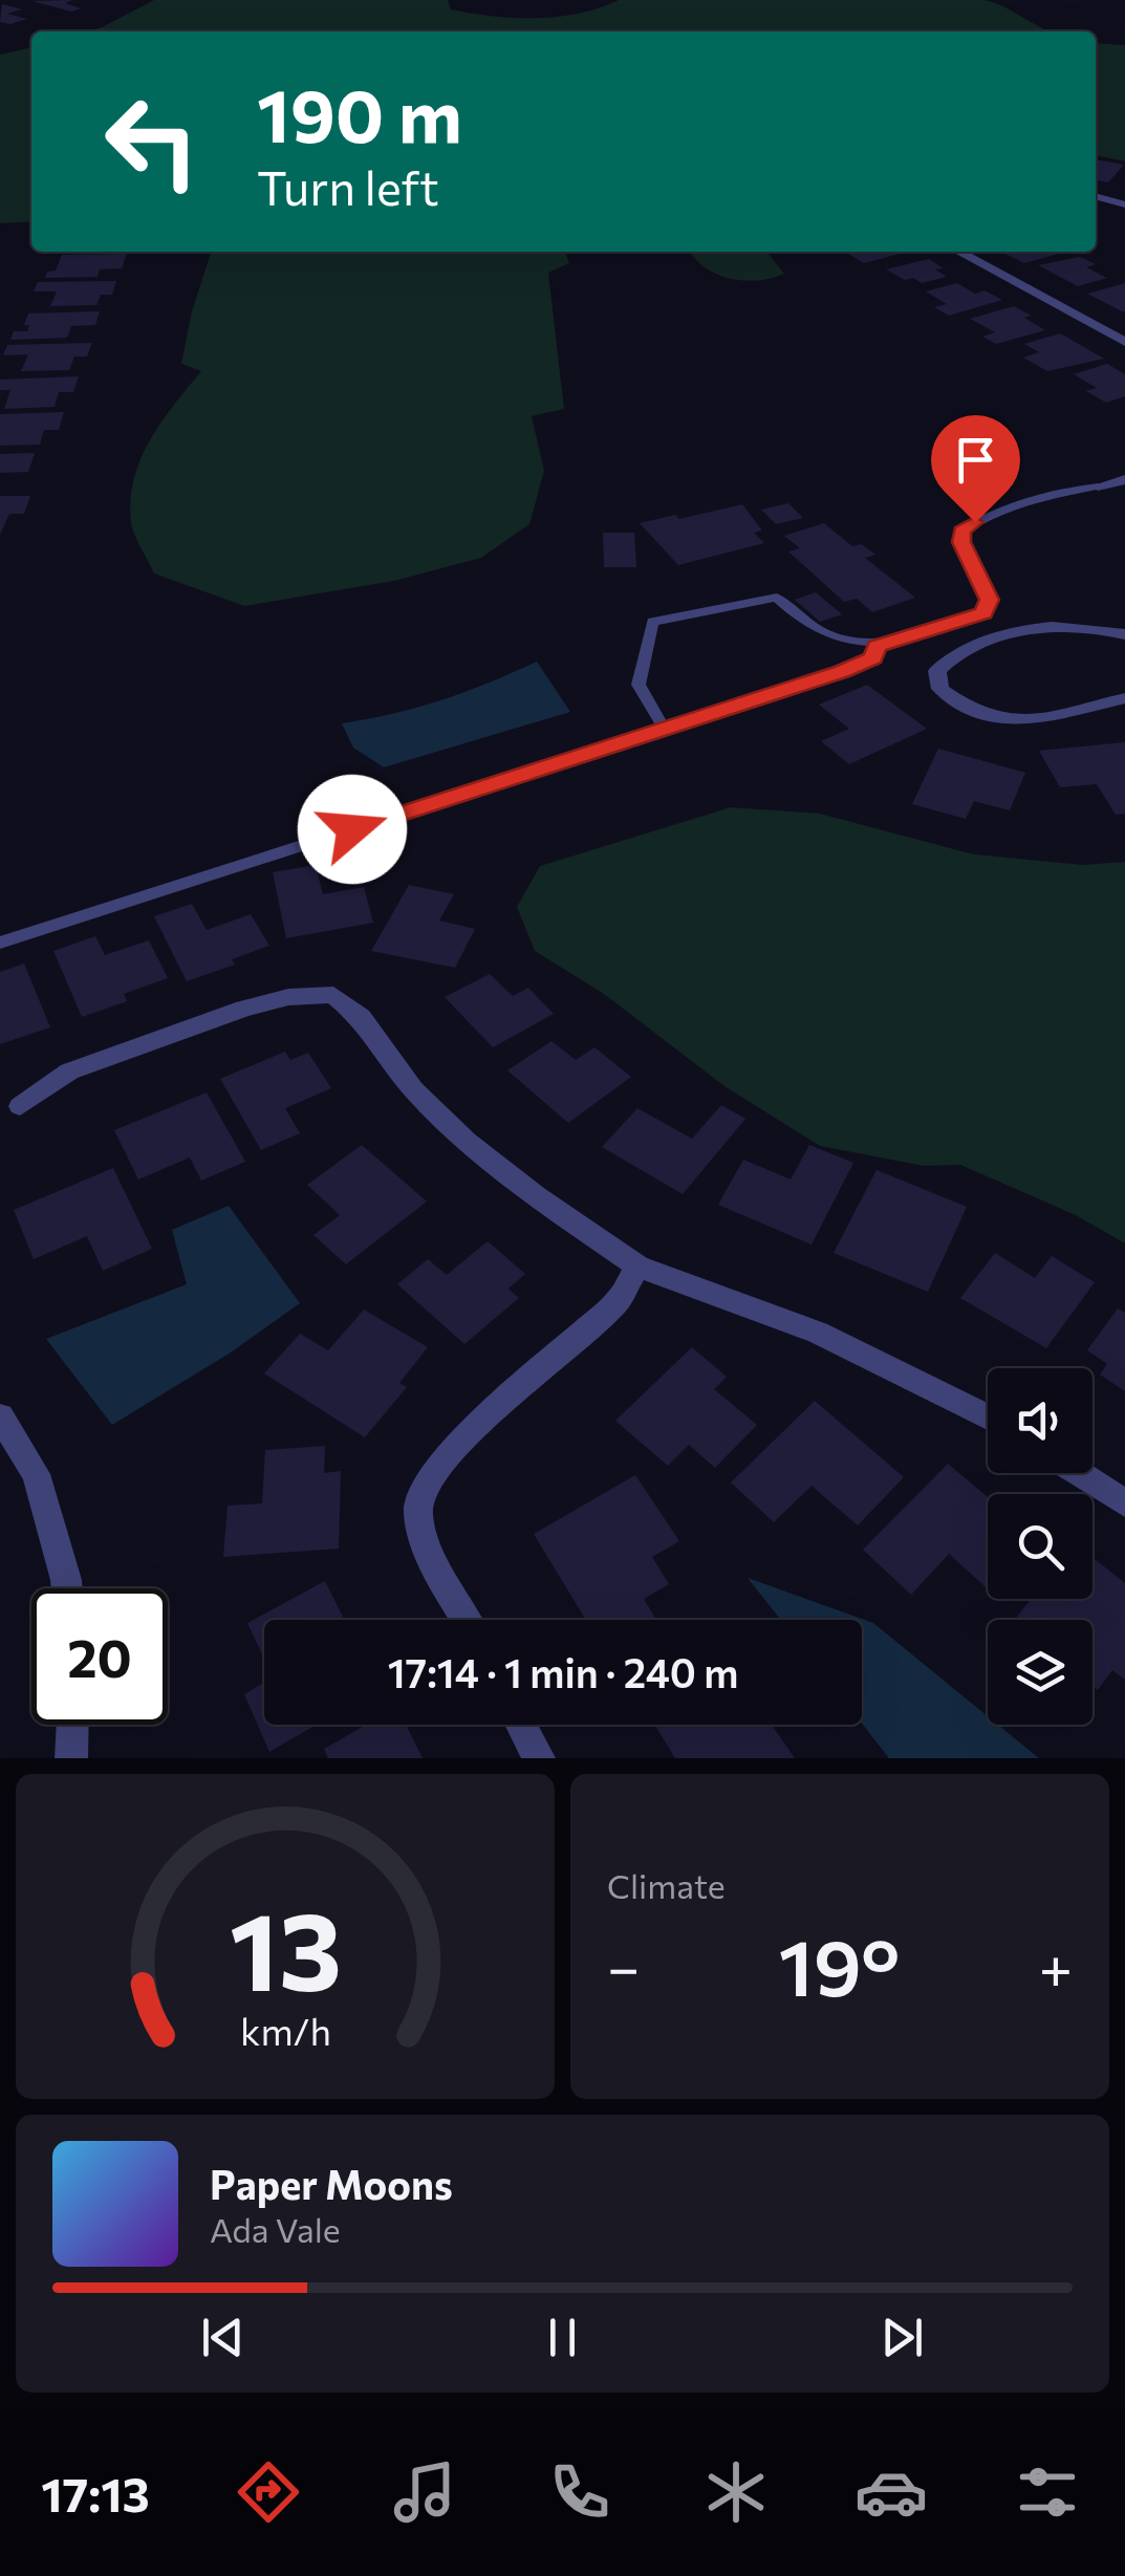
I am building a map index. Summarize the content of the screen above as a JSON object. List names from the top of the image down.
{
  "page": {
    "turn": ["190 m", "Turn left"],
    "limit": "20",
    "trip": "17:14 · 1 min · 240 m",
    "tile": "Climate",
    "heat": ["−", "19°", "+"],
    "song": ["Paper Moons", "Ada Vale"],
    "tabs": "17:13",
    "gauge": ["13", "km/h"]
  }
}
